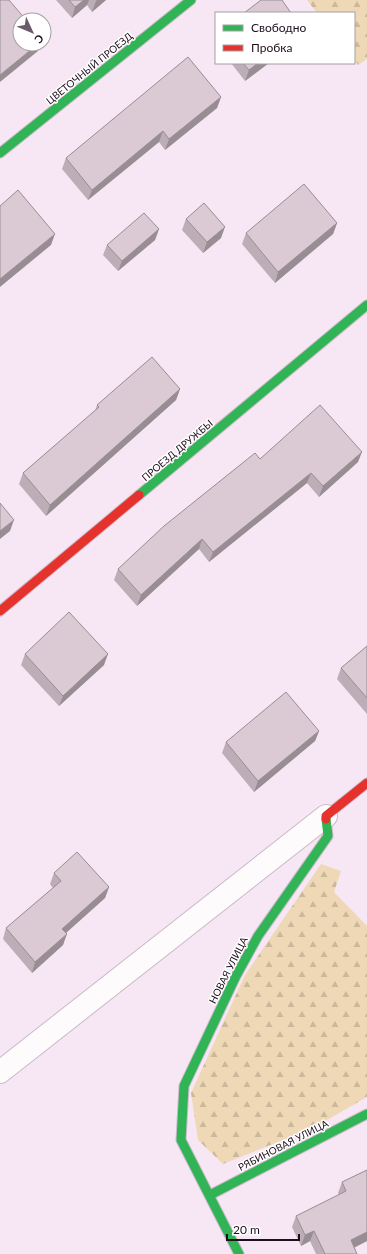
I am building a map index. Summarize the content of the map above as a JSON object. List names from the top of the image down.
{
  "streets": {
    "street": [
      "ЦВЕТОЧНЫЙ ПРОЕЗД",
      "ПРОЕЗД ДРУЖБЫ",
      "НОВАЯ УЛИЦА",
      "РЯБИНОВАЯ УЛИЦА"
    ]
  },
  "crossings": [
    ["НОВАЯ УЛИЦА", "РЯБИНОВАЯ УЛИЦА"]
  ],
  "legend": ["Свободно", "Пробка"],
  "scale_bar": "20 m",
  "north": "bottom right"
}
